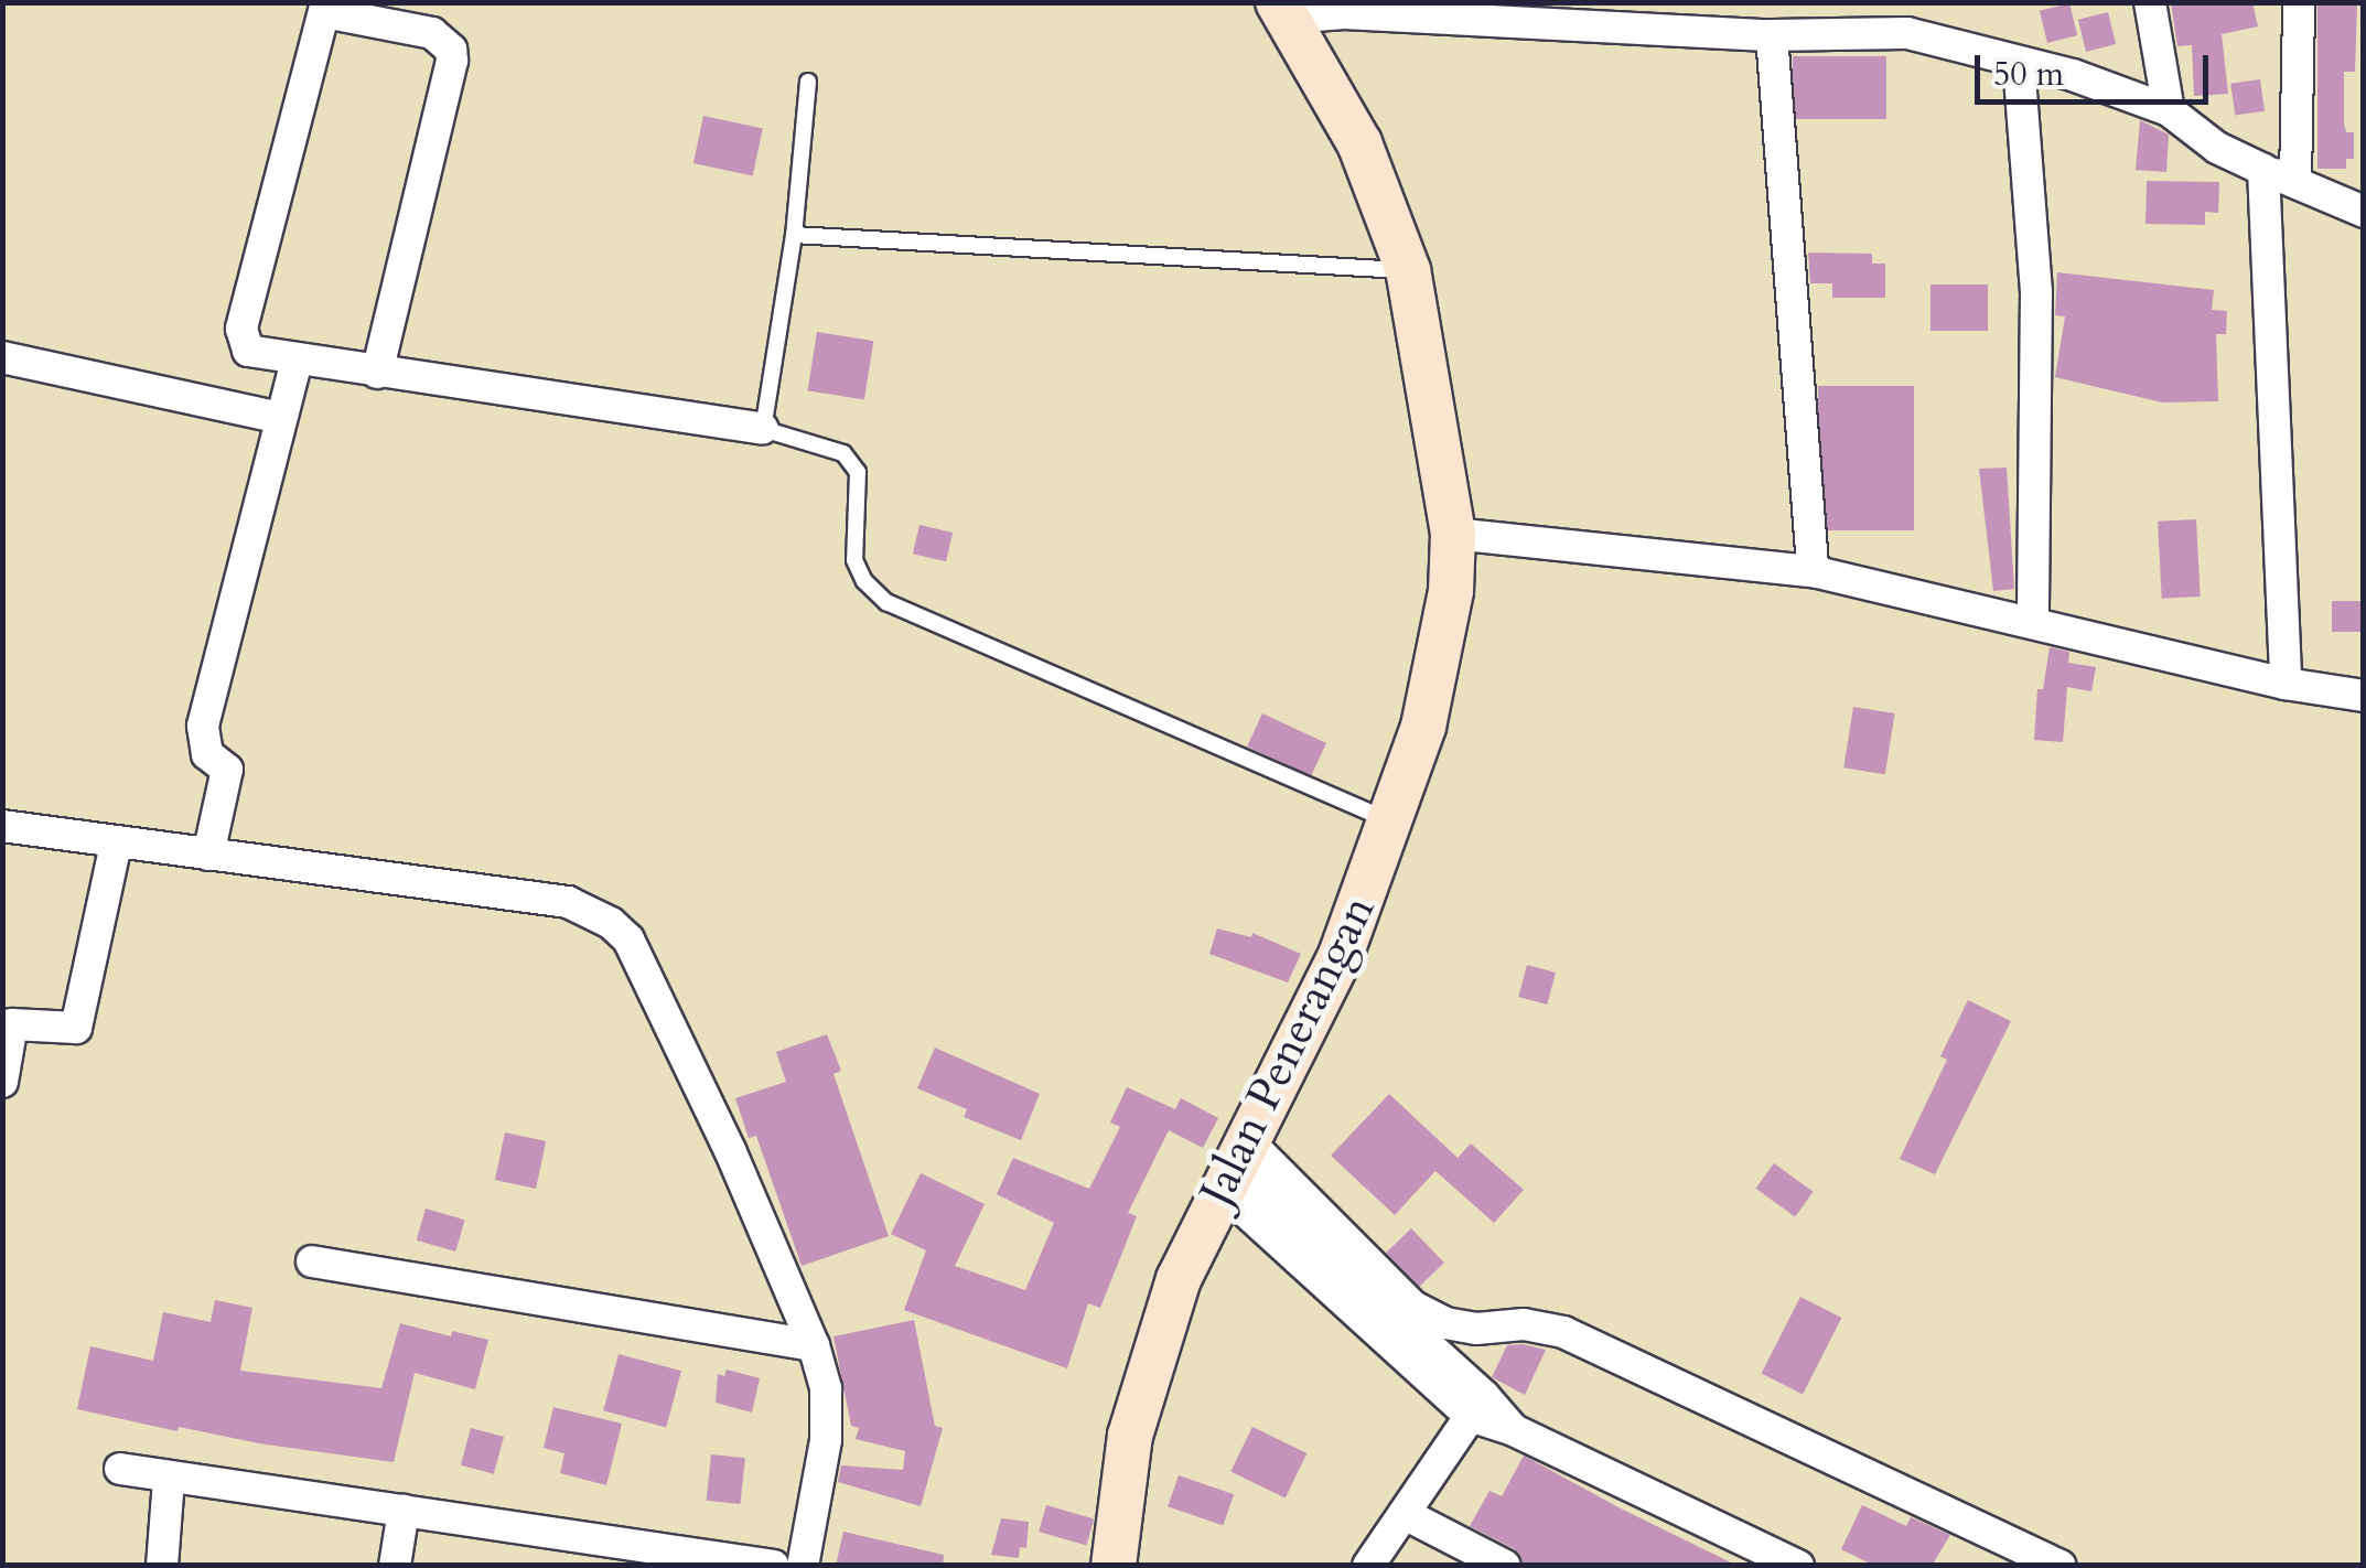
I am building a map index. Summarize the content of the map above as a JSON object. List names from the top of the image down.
{
  "streets": {
    "street": ["Jalan Penerangan"]
  },
  "scale_bar": "50 m"
}
